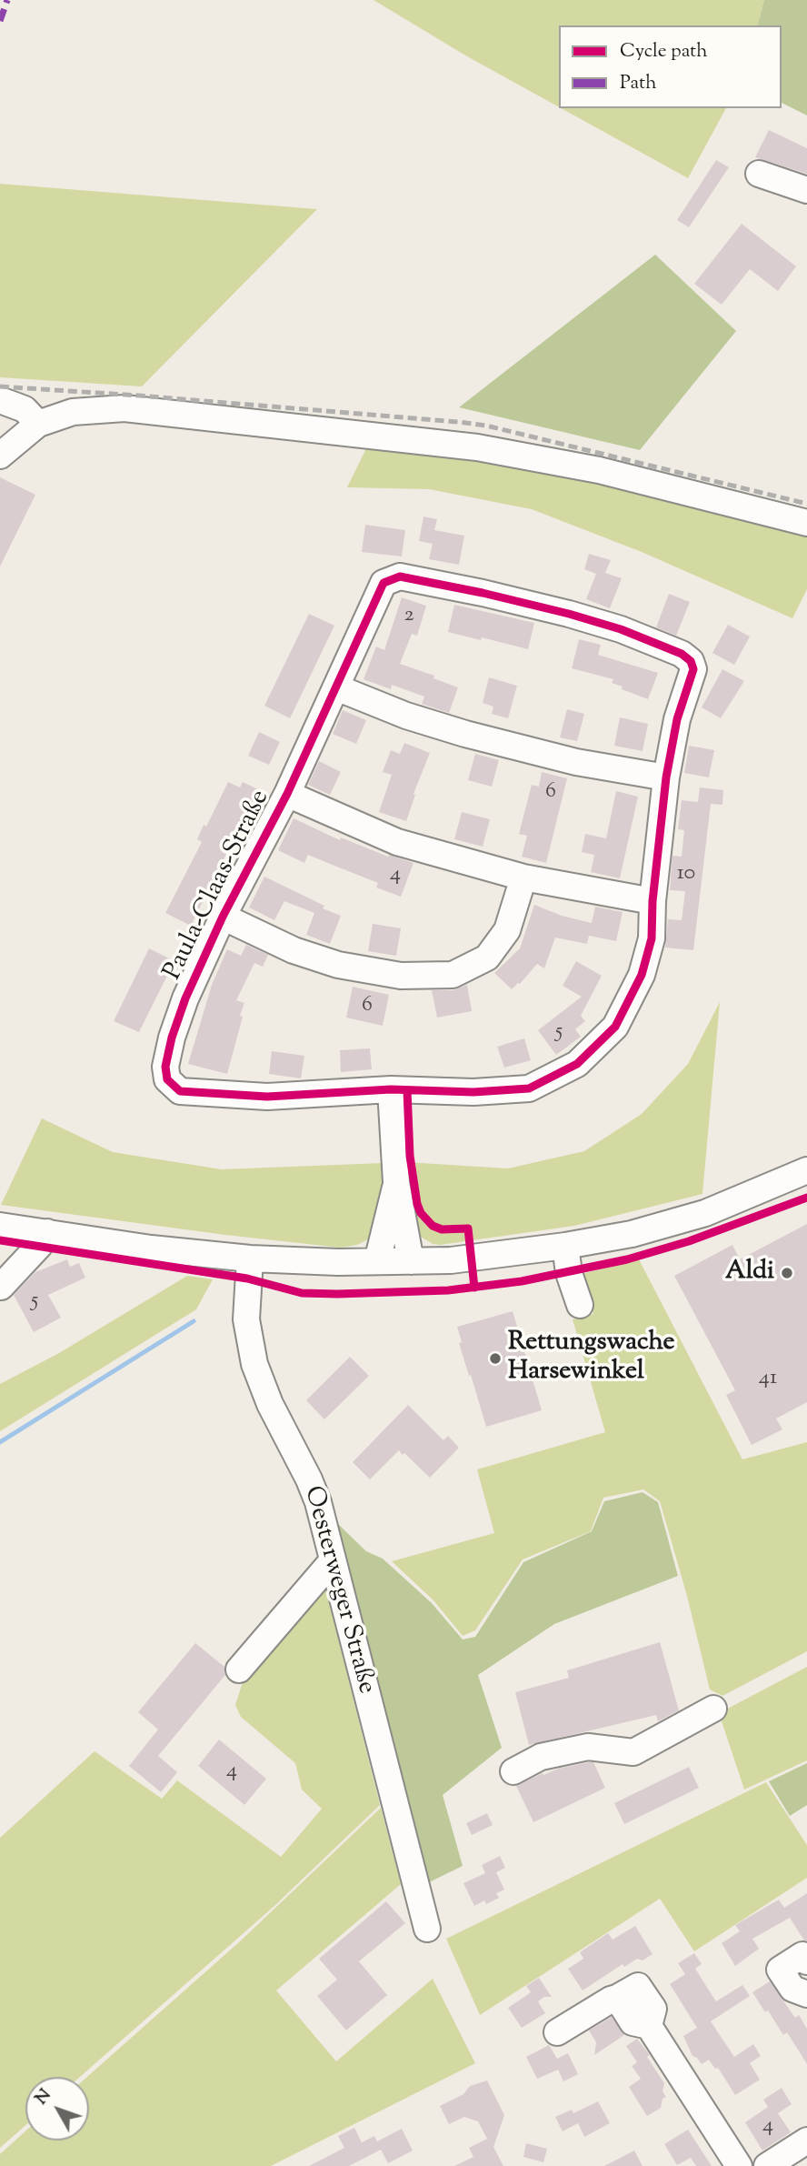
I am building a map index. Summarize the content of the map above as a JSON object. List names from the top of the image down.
{
  "streets": {
    "street": ["Paula-Claas-Straße", "Oesterweger Straße"]
  },
  "places": ["Aldi", "Rettungswache Harsewinkel"],
  "house_numbers": [
    "2",
    "6",
    "10",
    "4",
    "6",
    "5",
    "5",
    "41",
    "4",
    "4"
  ],
  "legend": ["Cycle path", "Path"],
  "north": "top left"
}
